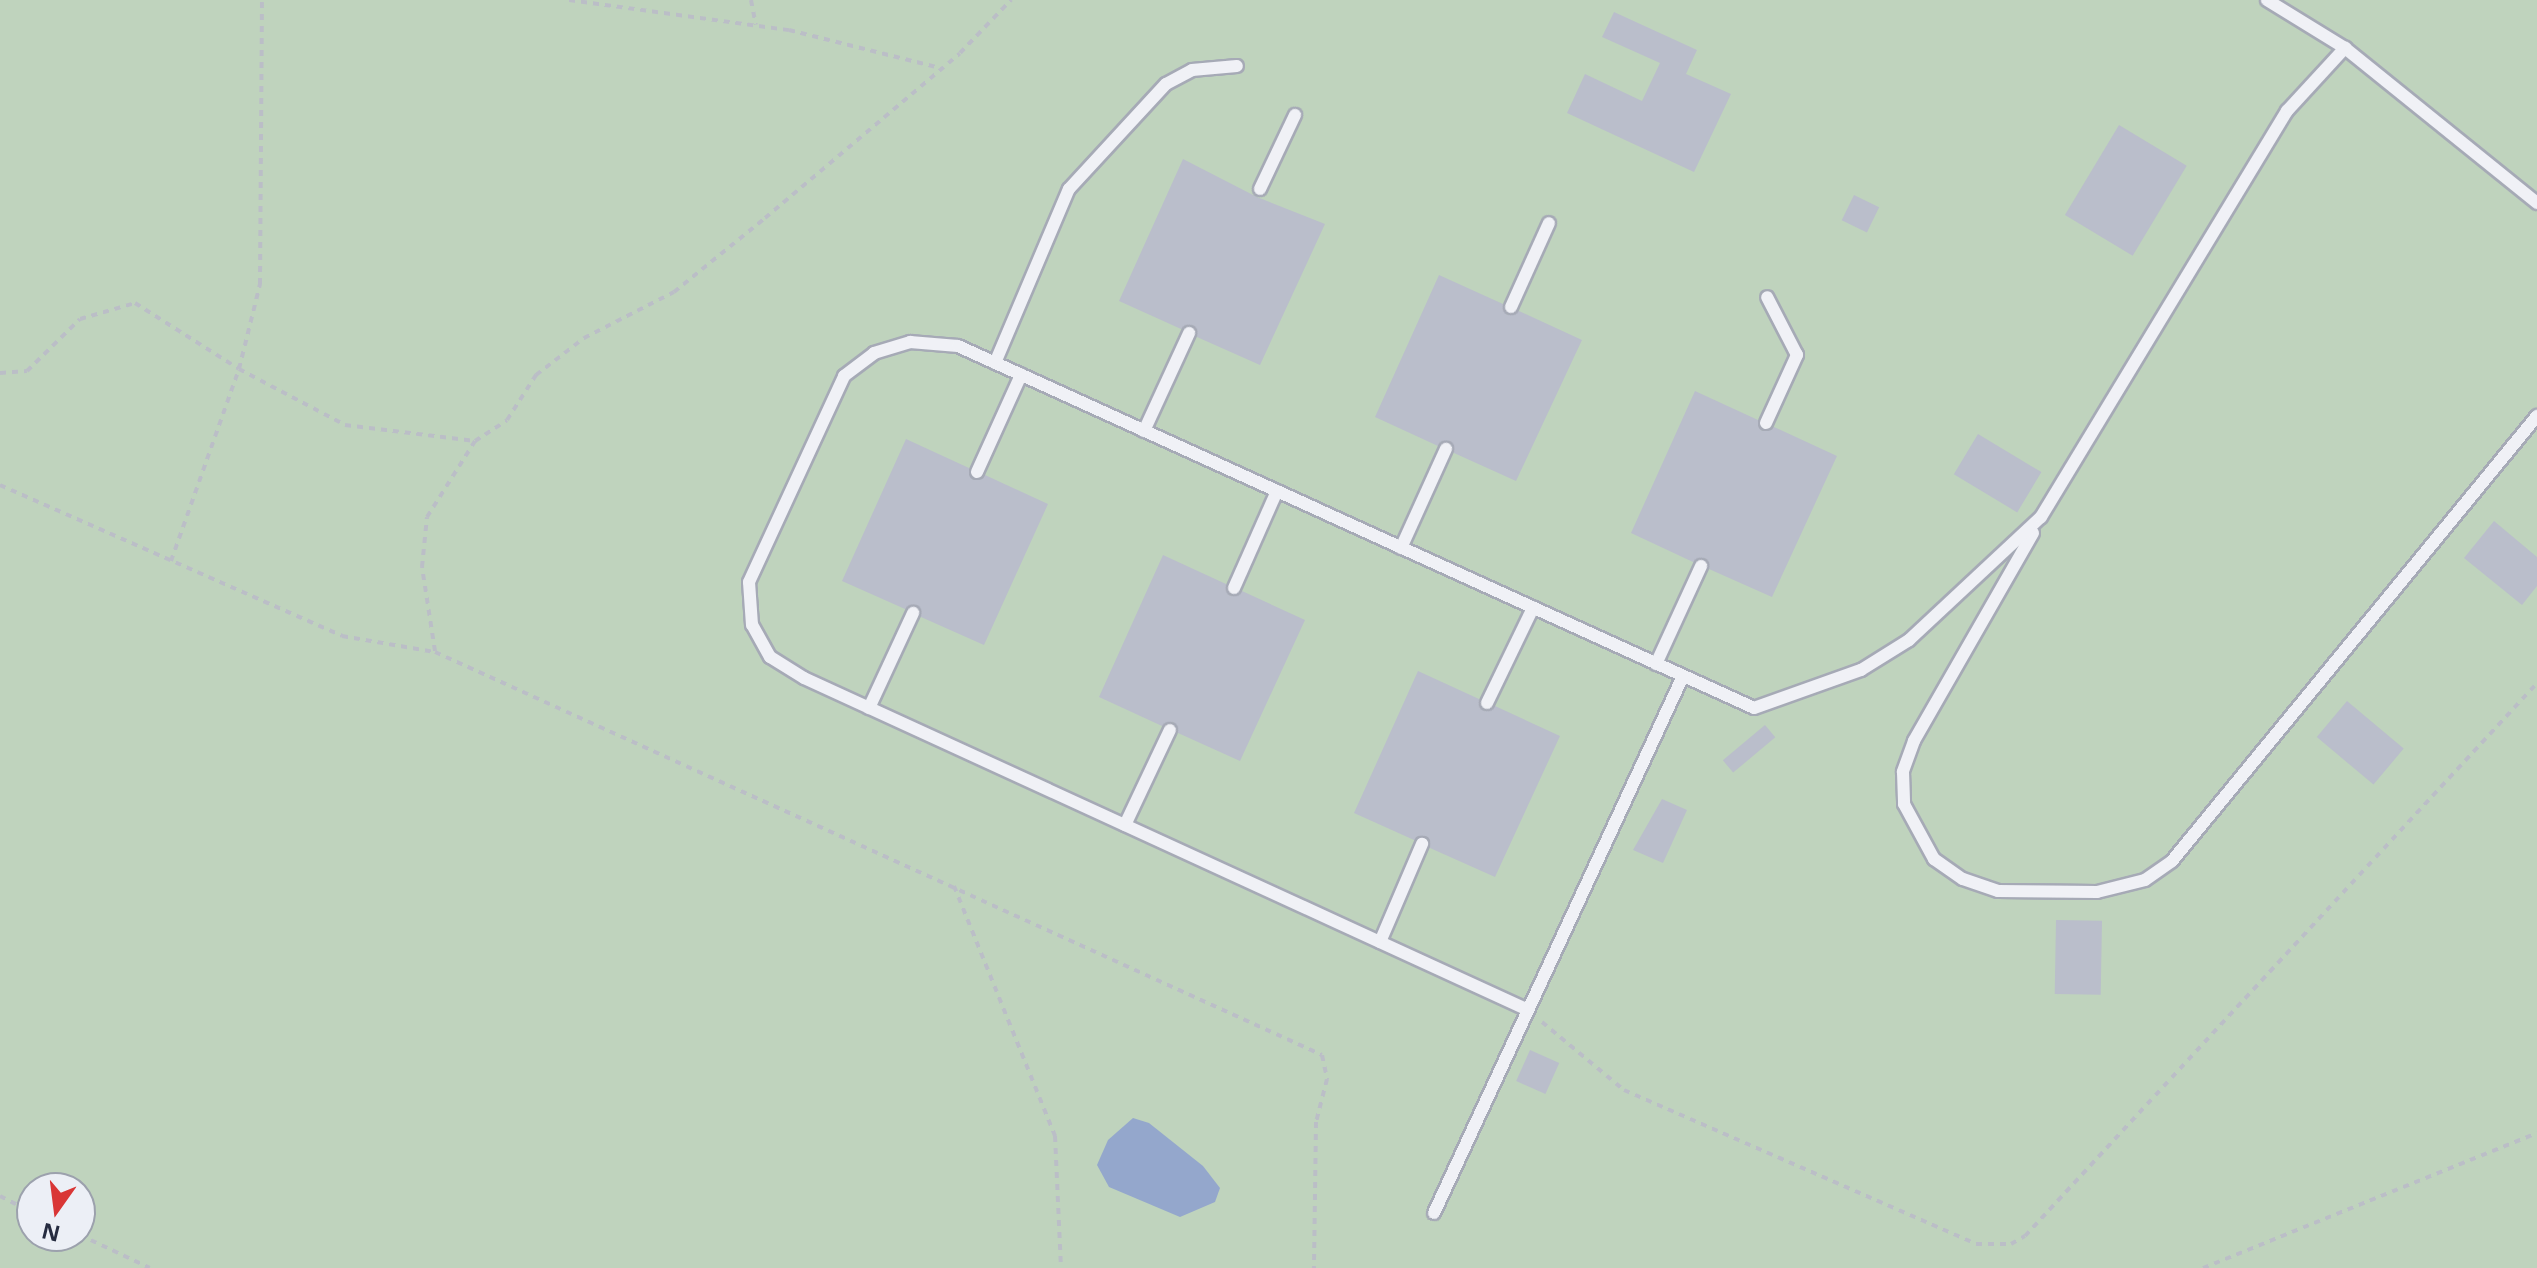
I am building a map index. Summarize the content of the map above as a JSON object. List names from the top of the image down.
{
  "north": "bottom"
}
